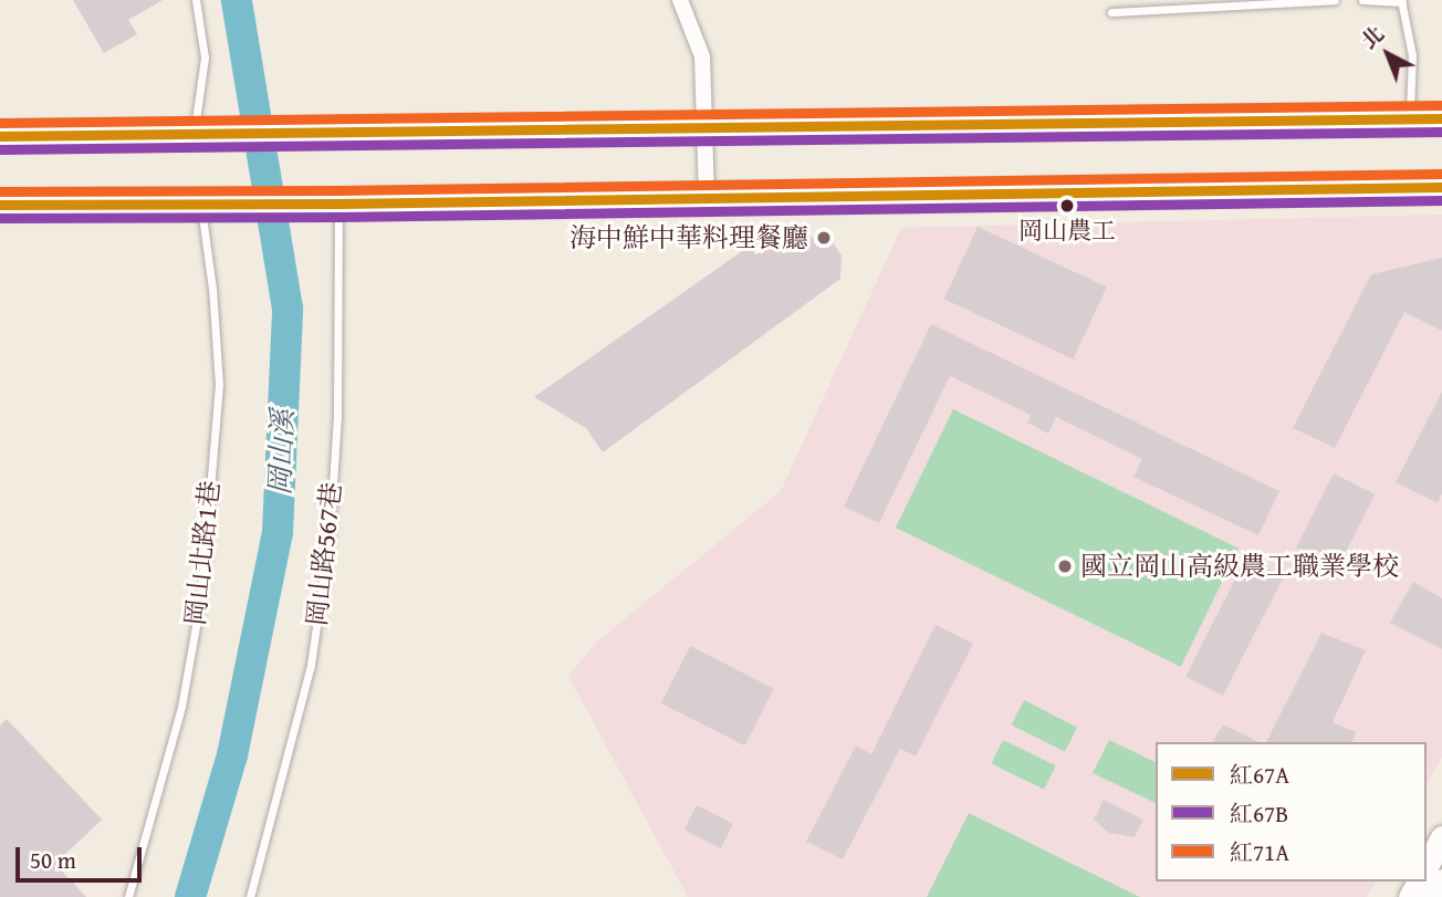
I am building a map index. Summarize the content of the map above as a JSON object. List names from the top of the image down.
{
  "streets": {
    "lane": ["岡山北路1巷", "岡山路567巷"]
  },
  "water": ["岡山溪"],
  "places": ["岡山農工", "海中鮮中華料理餐廳", "國立岡山高級農工職業學校"],
  "lines": ["transit line 紅71A", "transit line 紅67A", "transit line 紅67B"],
  "legend": ["紅67A", "紅67B", "紅71A"],
  "scale_bar": "50 m",
  "north": "top left"
}
